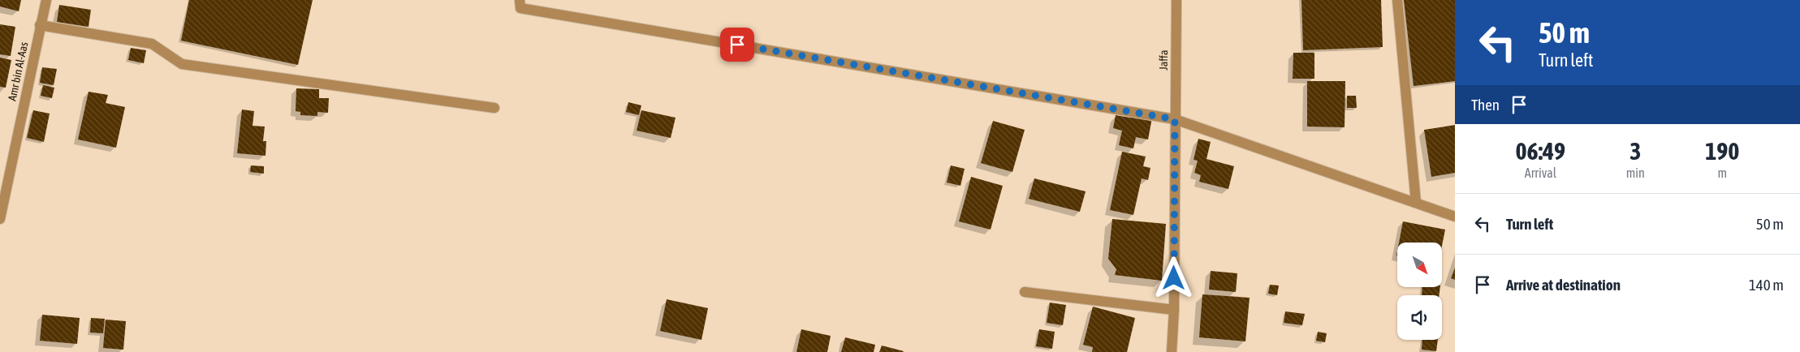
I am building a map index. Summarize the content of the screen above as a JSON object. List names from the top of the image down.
{
  "streets": {
    "street": ["Jaffa", "Amr bin Al-Aas"]
  },
  "north": "bottom right",
  "page": {
    "turn": ["50 m", "Turn left"],
    "then": "Then",
    "eta": [
      "06:49",
      "Arrival",
      "3",
      "min",
      "190",
      "m"
    ],
    "list": [
      {
        "name": "Turn left",
        "value": "50 m"
      },
      {
        "name": "Arrive at destination",
        "value": "140 m"
      }
    ]
  }
}
